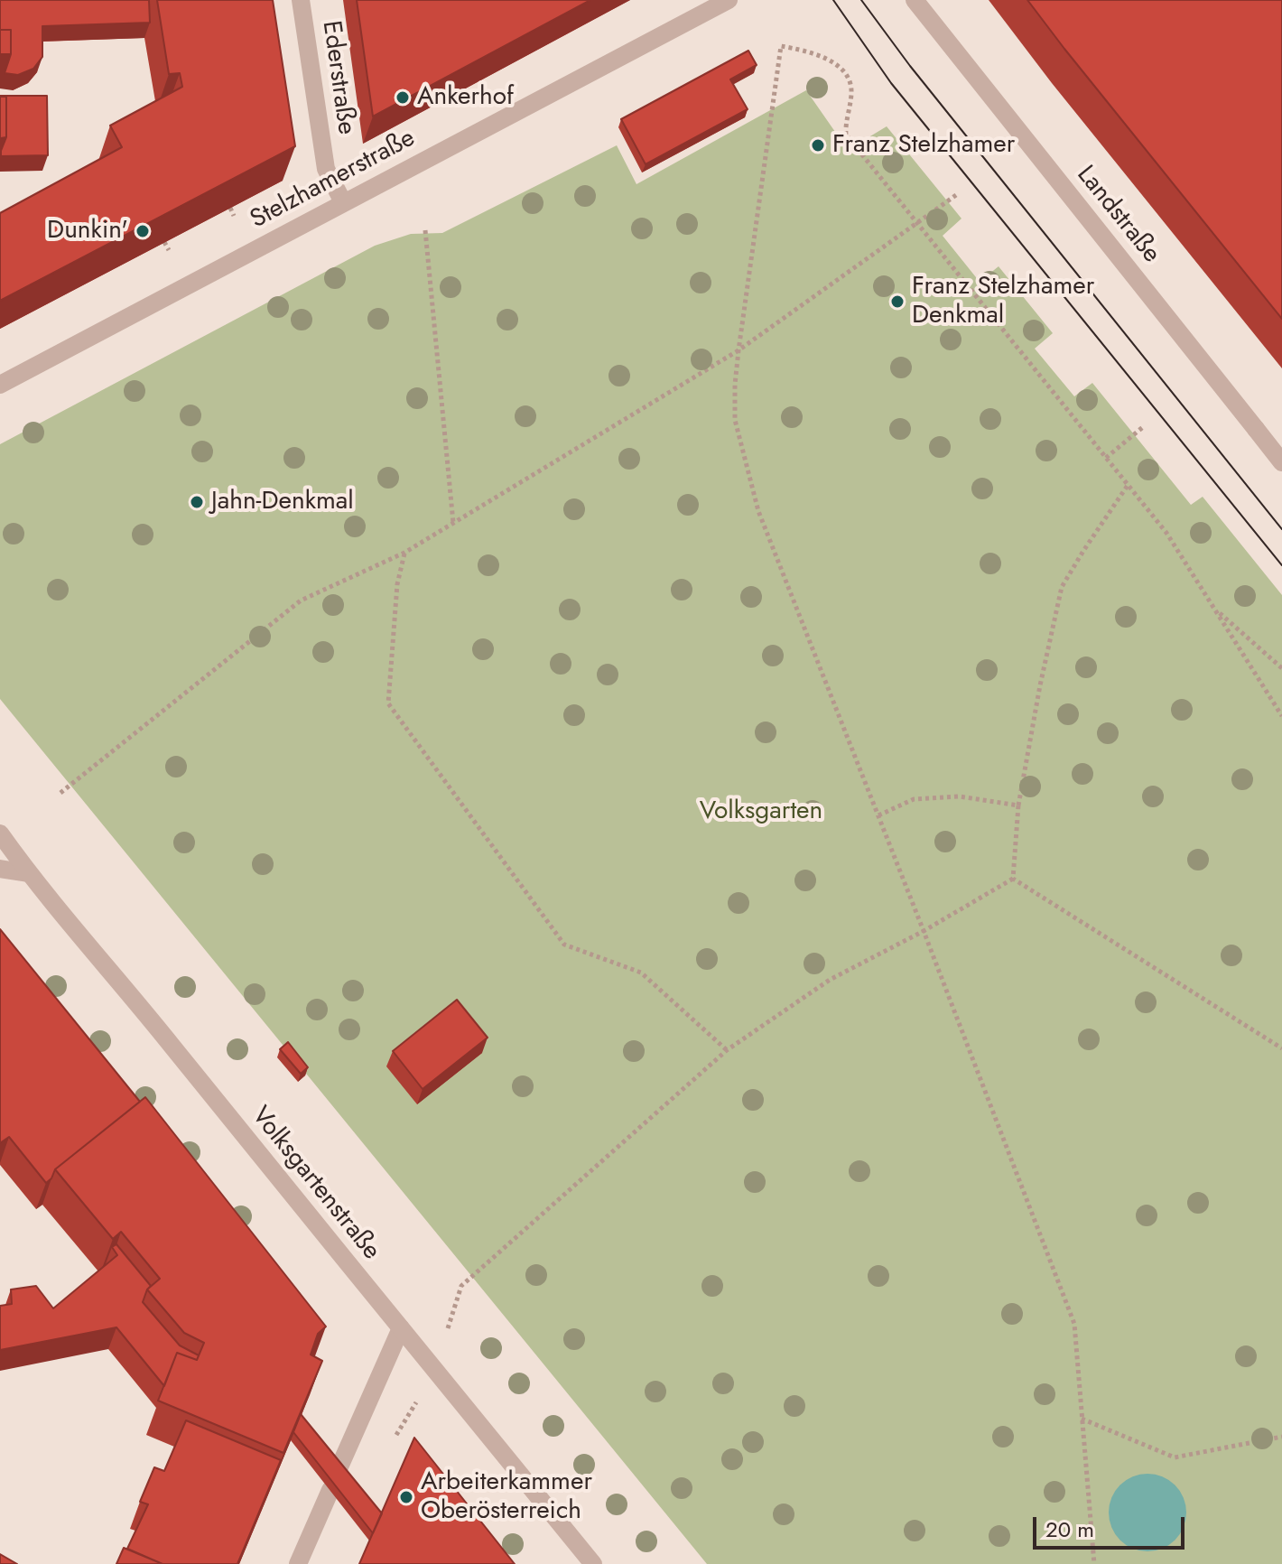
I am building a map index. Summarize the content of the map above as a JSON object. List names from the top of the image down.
{
  "streets": {
    "street": [
      "Ederstraße",
      "Stelzhamerstraße",
      "Landstraße",
      "Volksgartenstraße"
    ]
  },
  "crossings": [
    ["Ederstraße", "Stelzhamerstraße"]
  ],
  "parks": ["Volksgarten"],
  "places": [
    "Ankerhof",
    "Franz Stelzhamer",
    "Dunkin'",
    "Franz Stelzhamer Denkmal",
    "Jahn-Denkmal",
    "Arbeiterkammer Oberösterreich"
  ],
  "scale_bar": "20 m"
}
